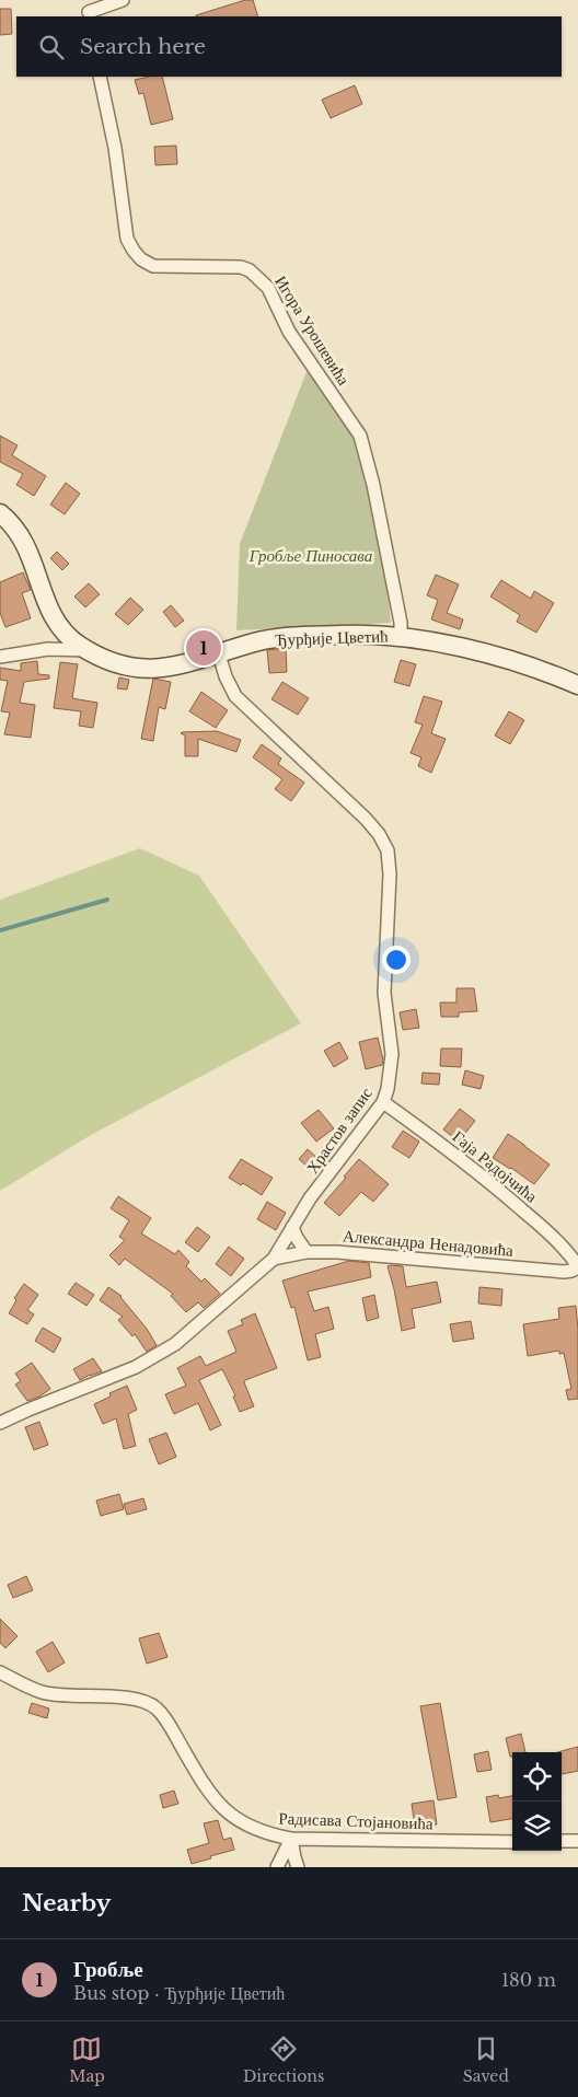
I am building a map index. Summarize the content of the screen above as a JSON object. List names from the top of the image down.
{
  "streets": {
    "street": [
      "Игора Урошевића",
      "Ђурђије Цветић",
      "Храстов запис",
      "Гаја Радојчића",
      "Александра Ненадовића",
      "Радисава Стојановића"
    ]
  },
  "crossings": [
    ["Игора Урошевића", "Ђурђије Цветић"],
    ["Ђурђије Цветић", "Храстов запис"],
    ["Храстов запис", "Гаја Радојчића"],
    ["Храстов запис", "Александра Ненадовића"],
    ["Гаја Радојчића", "Александра Ненадовића"]
  ],
  "parks": ["Гробље Пиносава"],
  "page": {
    "search": "Search here",
    "pins": "1",
    "heading": "Nearby",
    "list": [
      {
        "mark": "1",
        "name": "Гробље",
        "note": "Bus stop · Ђурђије Цветић",
        "value": "180 m"
      }
    ],
    "nav": ["Map", "Directions", "Saved"]
  }
}
